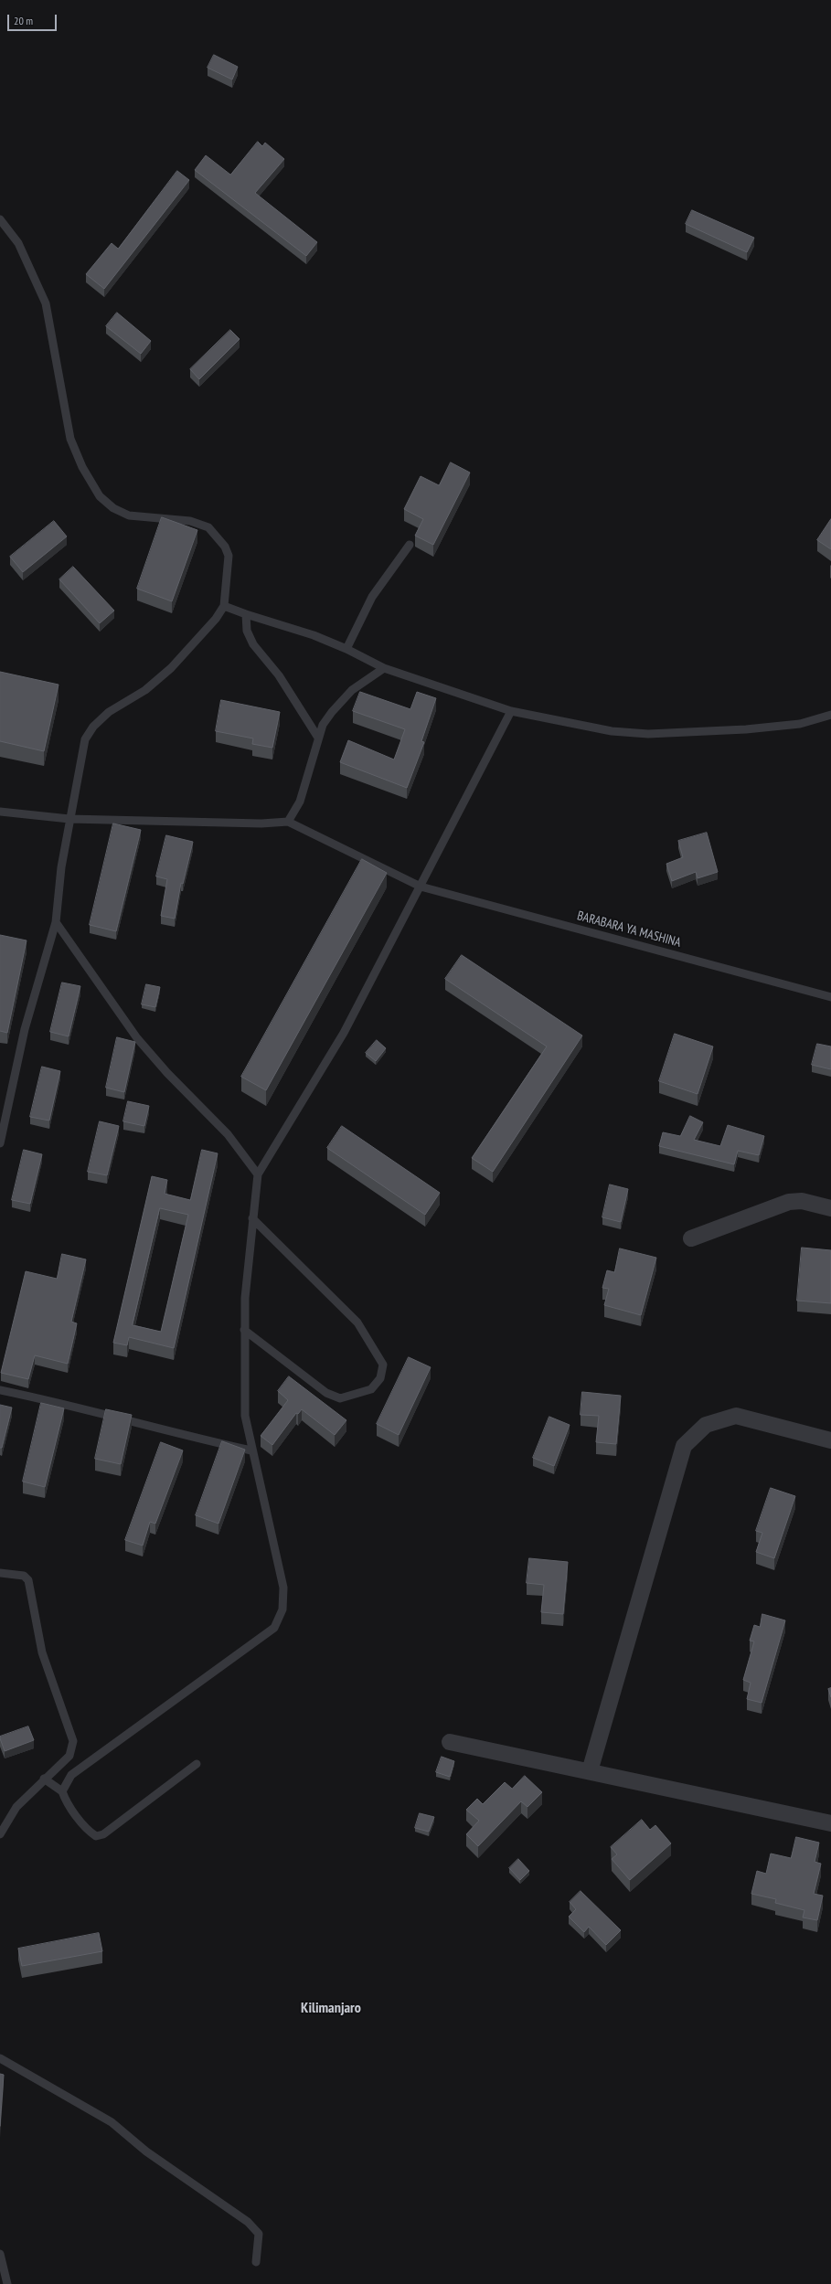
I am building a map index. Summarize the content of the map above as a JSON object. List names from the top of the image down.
{
  "streets": {
    "lane": ["BARABARA YA MASHINA"]
  },
  "districts": ["Kilimanjaro"],
  "scale_bar": "20 m"
}
